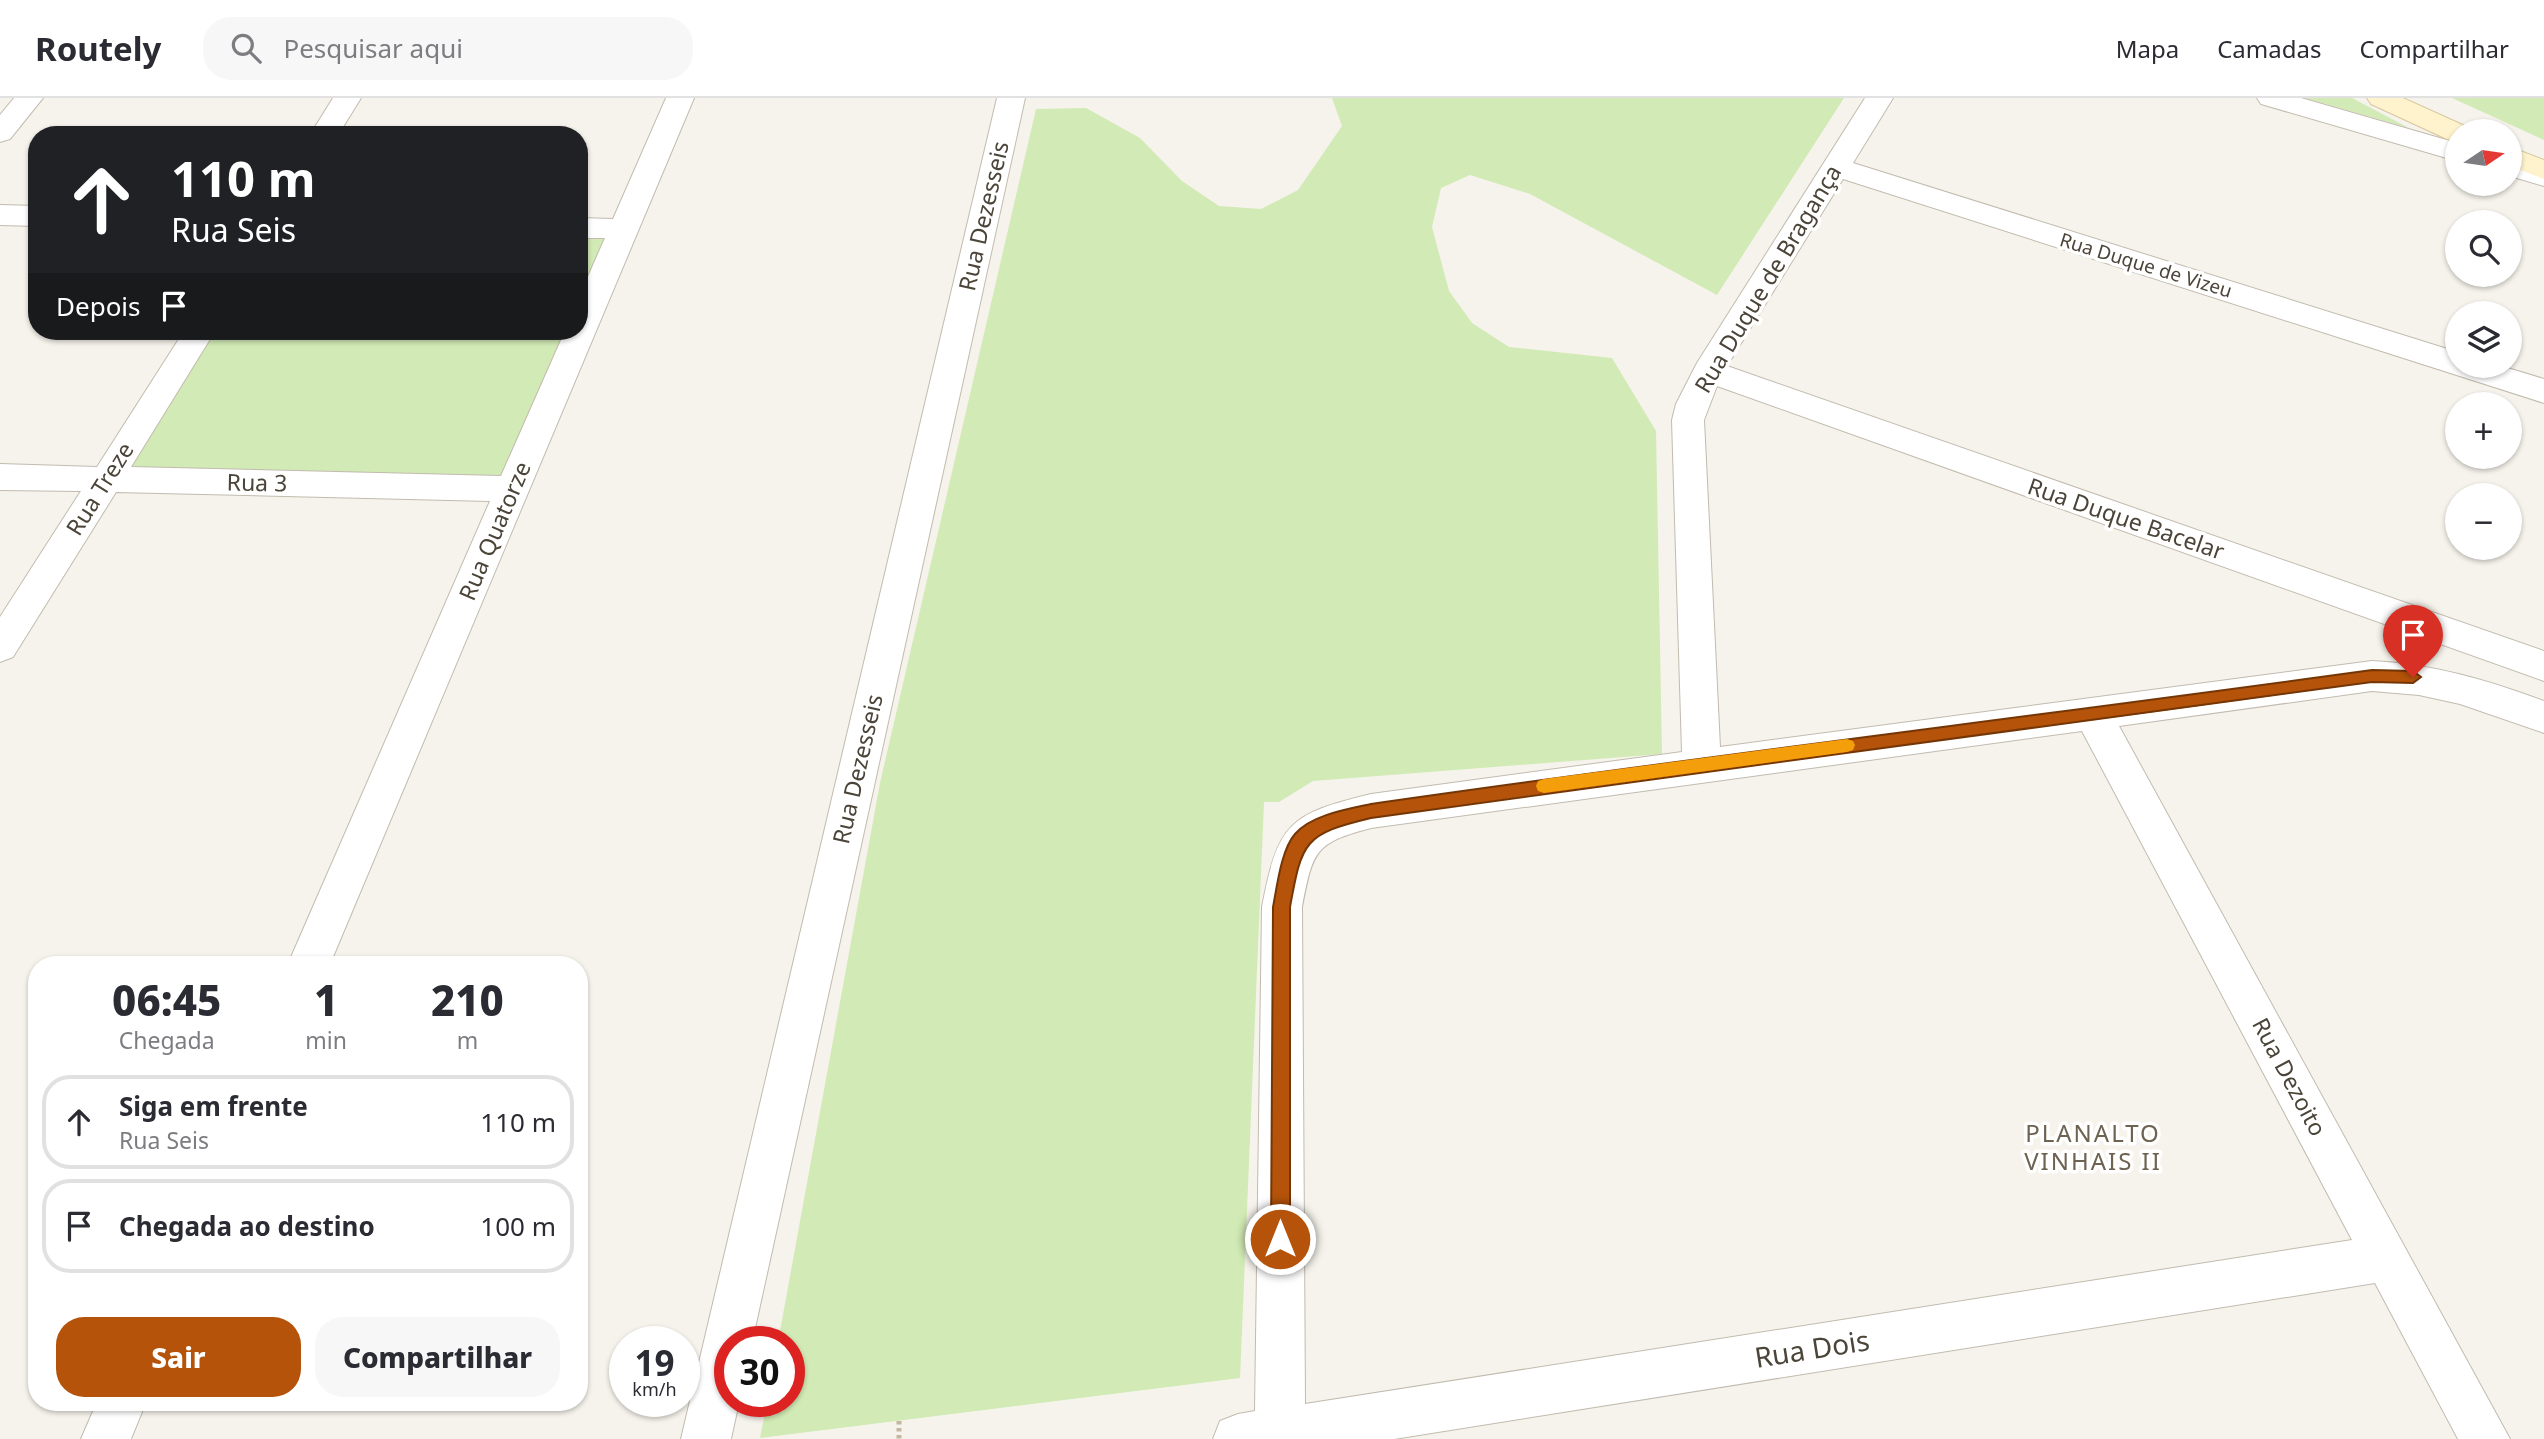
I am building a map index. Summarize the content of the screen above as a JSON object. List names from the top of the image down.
{
  "streets": {
    "street": [
      "Rua Dezesseis",
      "Rua Duque de Vizeu",
      "Rua Duque de Bragança",
      "Rua 3",
      "Rua Treze",
      "Rua Duque Bacelar",
      "Rua Quatorze",
      "Rua Dezoito",
      "Rua Dois"
    ]
  },
  "crossings": [
    ["Rua Duque de Vizeu", "Rua Duque de Bragança"],
    ["Rua Duque de Bragança", "Rua Duque Bacelar"],
    ["Rua 3", "Rua Treze"],
    ["Rua 3", "Rua Quatorze"],
    ["Rua Dezoito", "Rua Dois"]
  ],
  "districts": ["PLANALTO VINHAIS II"],
  "north": "right",
  "page": {
    "header": "Routely",
    "search": "Pesquisar aqui",
    "nav": ["Mapa", "Camadas", "Compartilhar"],
    "map_buttons": ["+", "−"],
    "turn": ["110 m", "Rua Seis"],
    "then": "Depois",
    "eta": [
      "06:45",
      "Chegada",
      "1",
      "min",
      "210",
      "m"
    ],
    "list": [
      {
        "name": "Siga em frente",
        "note": "Rua Seis",
        "value": "110 m"
      },
      {
        "name": "Chegada ao destino",
        "value": "100 m"
      }
    ],
    "buttons": ["Sair", "Compartilhar"],
    "speed": "19 km/h",
    "limit": "30"
  }
}
